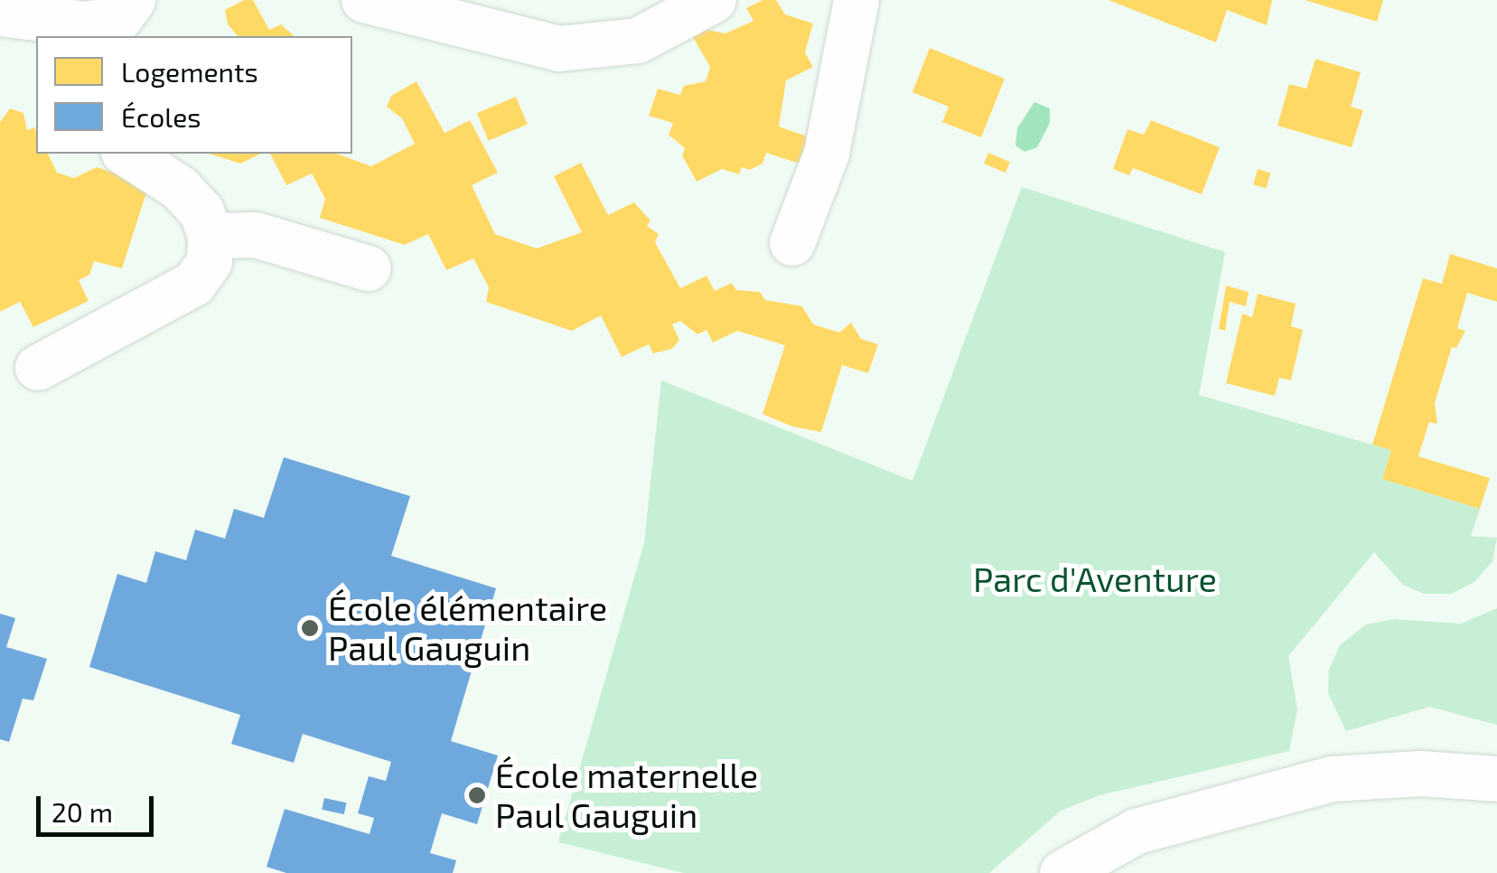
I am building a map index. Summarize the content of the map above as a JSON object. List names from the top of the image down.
{
  "parks": ["Parc d'Aventure"],
  "places": ["École élémentaire Paul Gauguin", "École maternelle Paul Gauguin"],
  "legend": ["Logements", "Écoles"],
  "scale_bar": "20 m"
}
